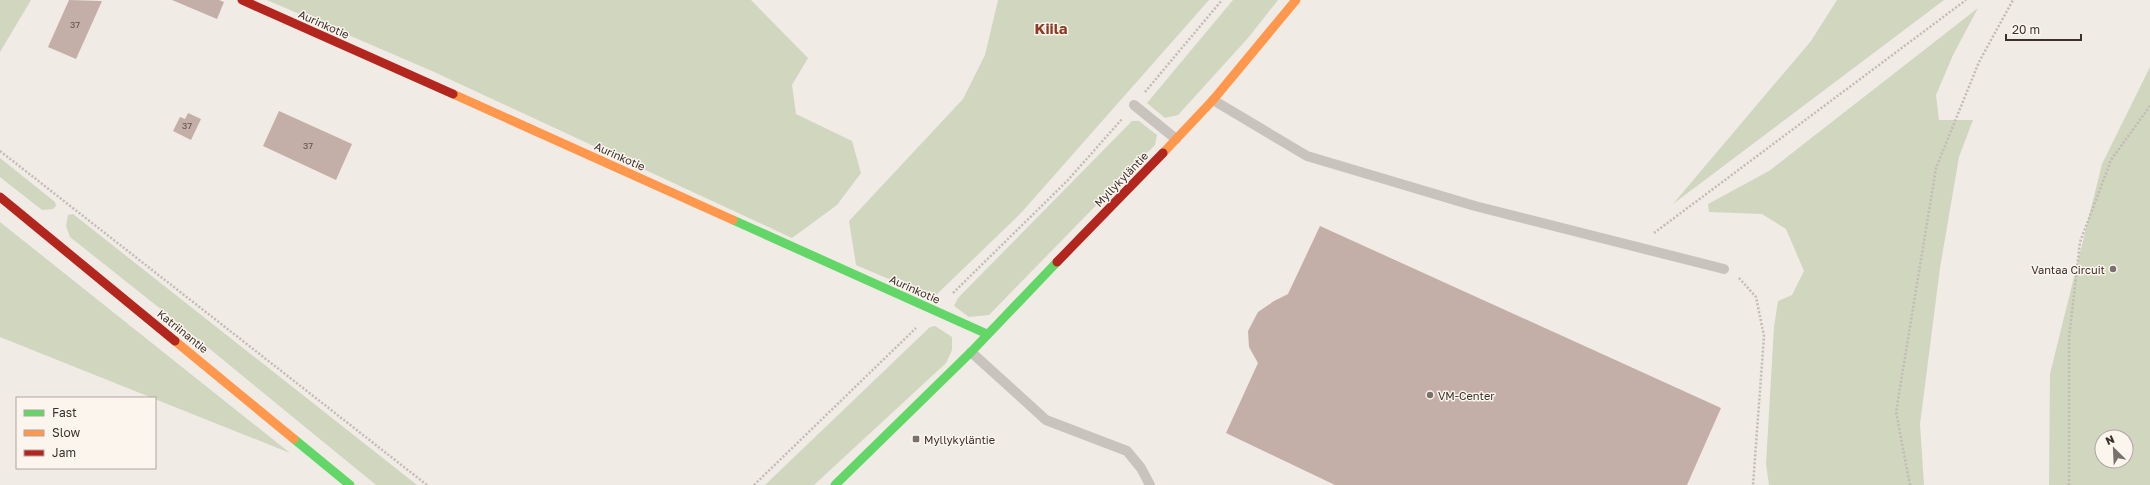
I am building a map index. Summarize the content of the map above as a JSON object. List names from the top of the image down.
{
  "streets": {
    "main road": ["Aurinkotie", "Myllykyläntie", "Katriinantie"]
  },
  "crossings": [
    ["Aurinkotie", "Myllykyläntie"]
  ],
  "districts": ["Kiila"],
  "places": {
    "other": ["Vantaa Circuit", "VM-Center"],
    "transit": ["Myllykyläntie"]
  },
  "house_numbers": ["37", "37", "37"],
  "legend": ["Fast", "Slow", "Jam"],
  "scale_bar": "20 m",
  "north": "top left"
}
